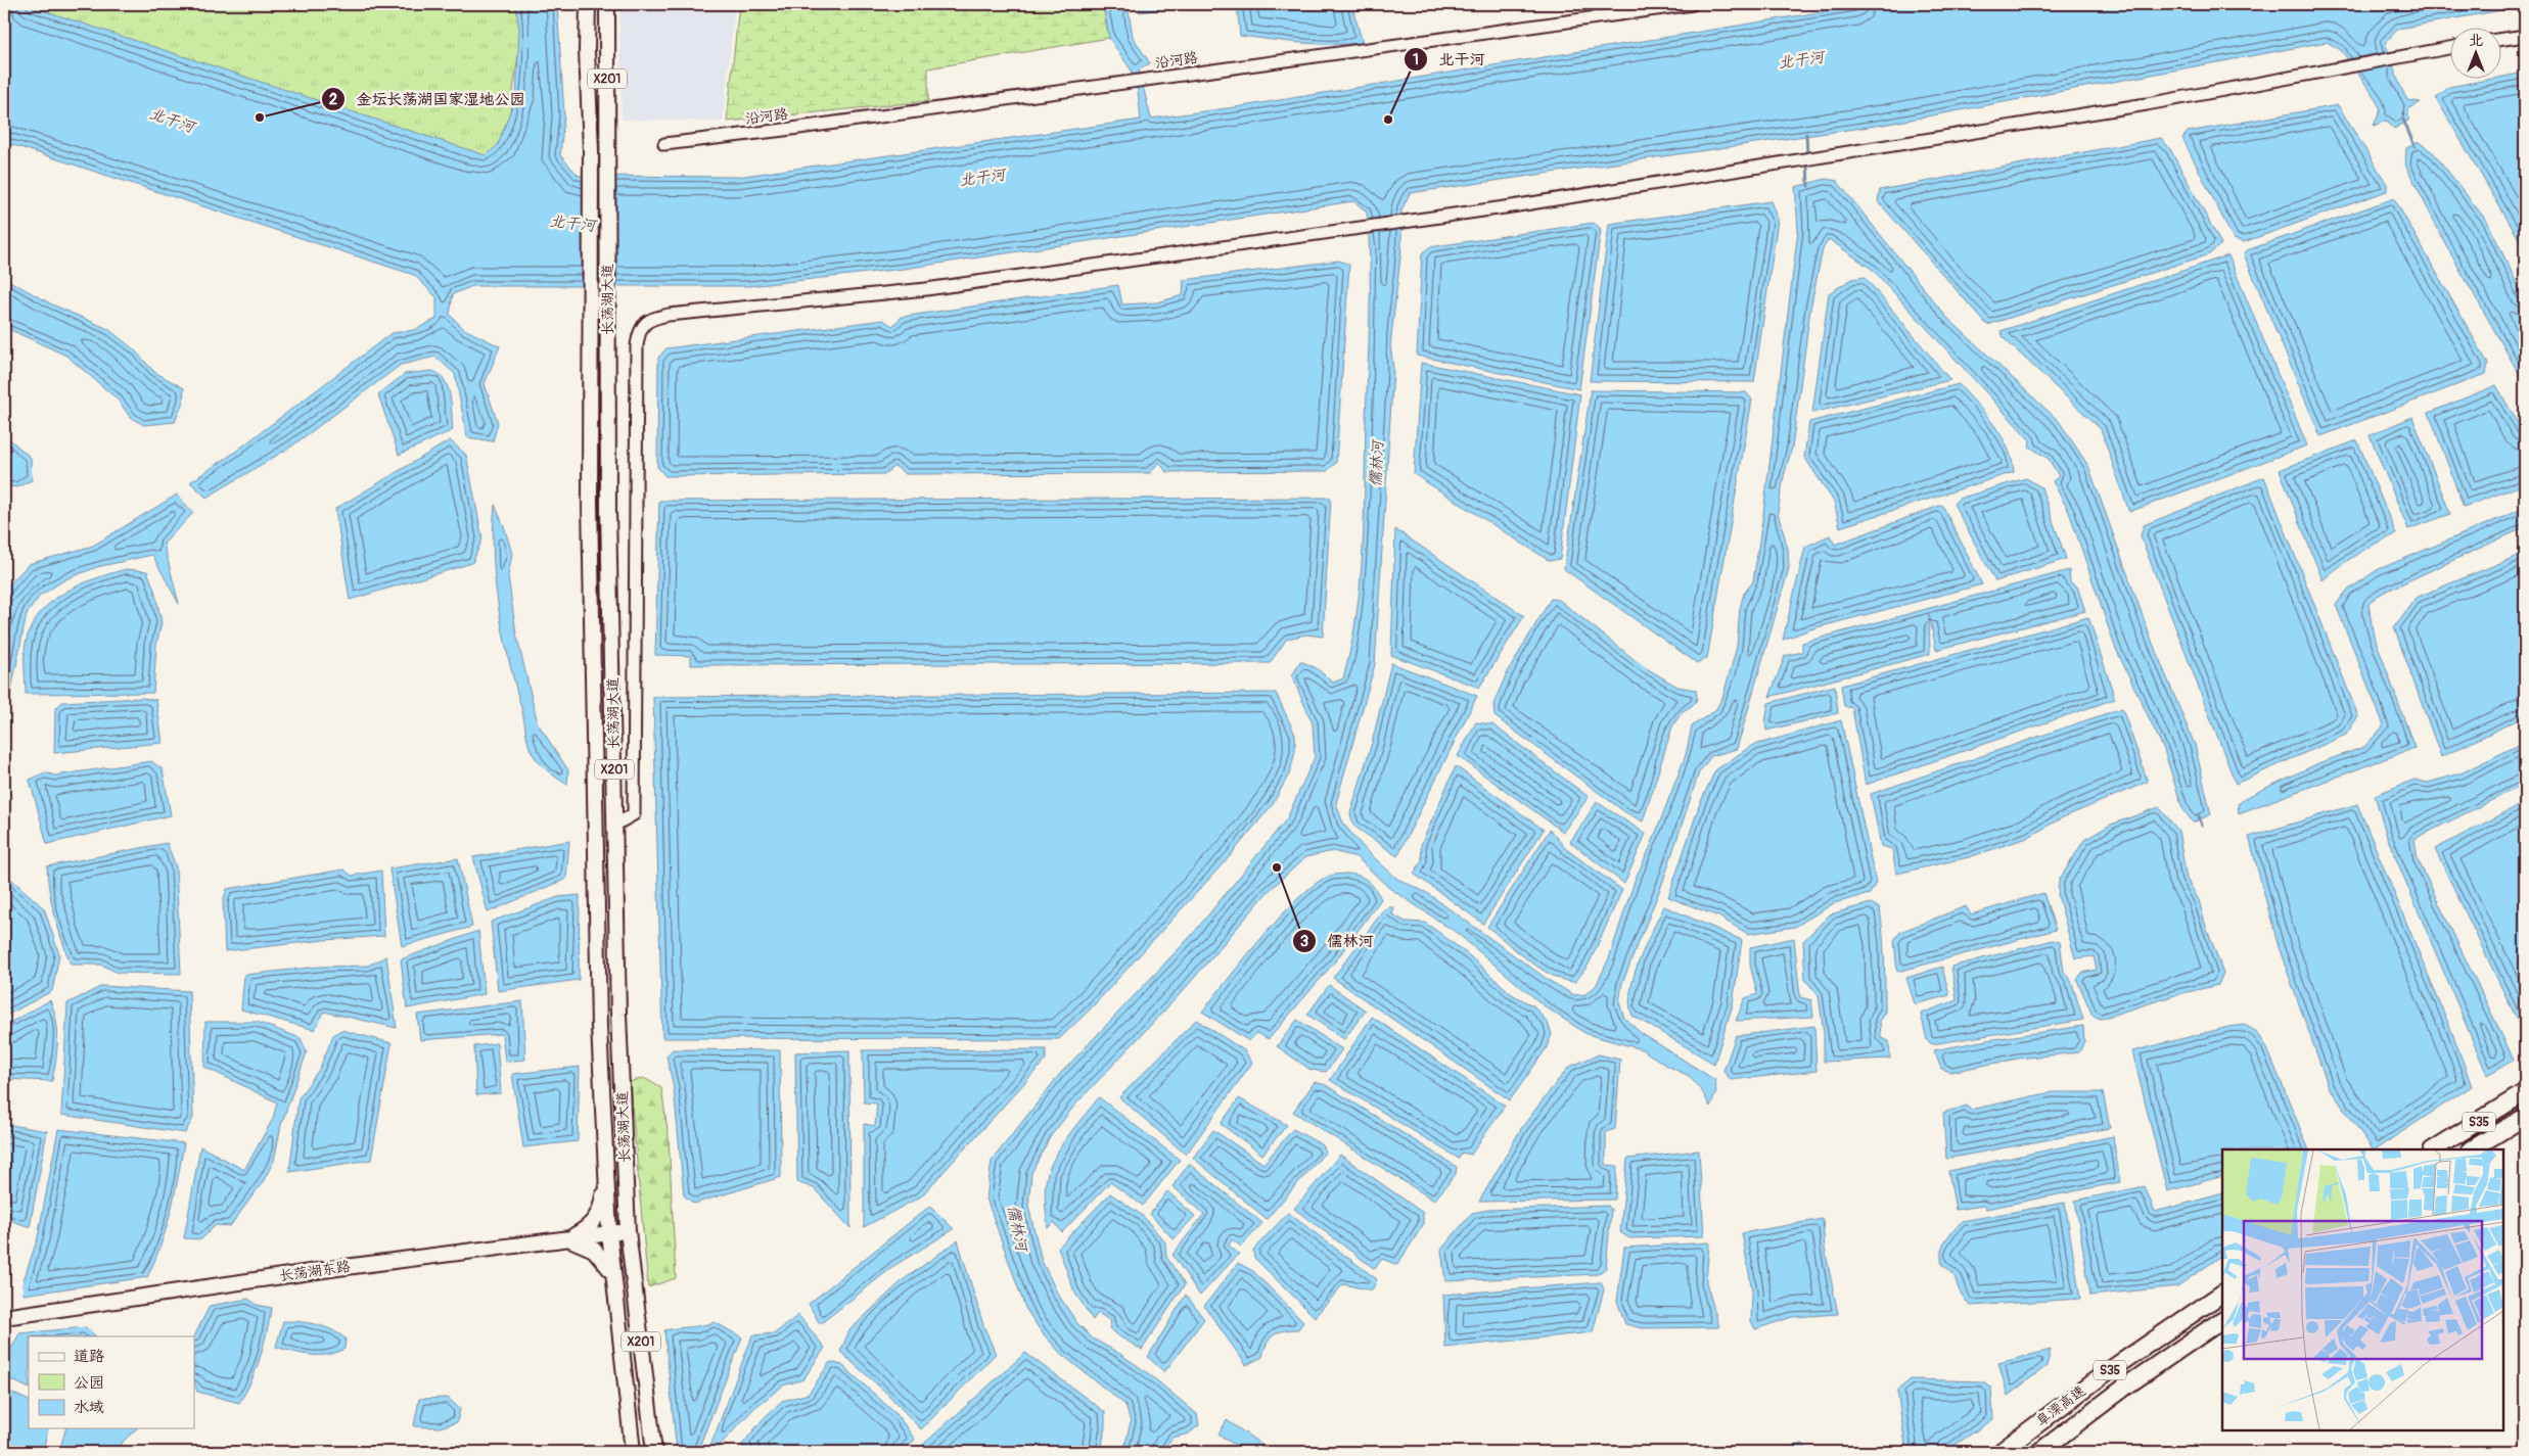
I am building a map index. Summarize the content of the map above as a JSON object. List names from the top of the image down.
{
  "streets": {
    "highway": ["S35", "阜溧高速"],
    "main road": ["X201", "长荡湖大道", "长荡湖东路"],
    "street": ["沿河路"]
  },
  "crossings": [
    ["长荡湖大道", "长荡湖东路"]
  ],
  "water": ["北干河", "儒林河"],
  "places": ["金坛长荡湖国家湿地公园", "北干河", "儒林河"],
  "legend": ["道路", "公园", "水域"],
  "north": "top"
}
